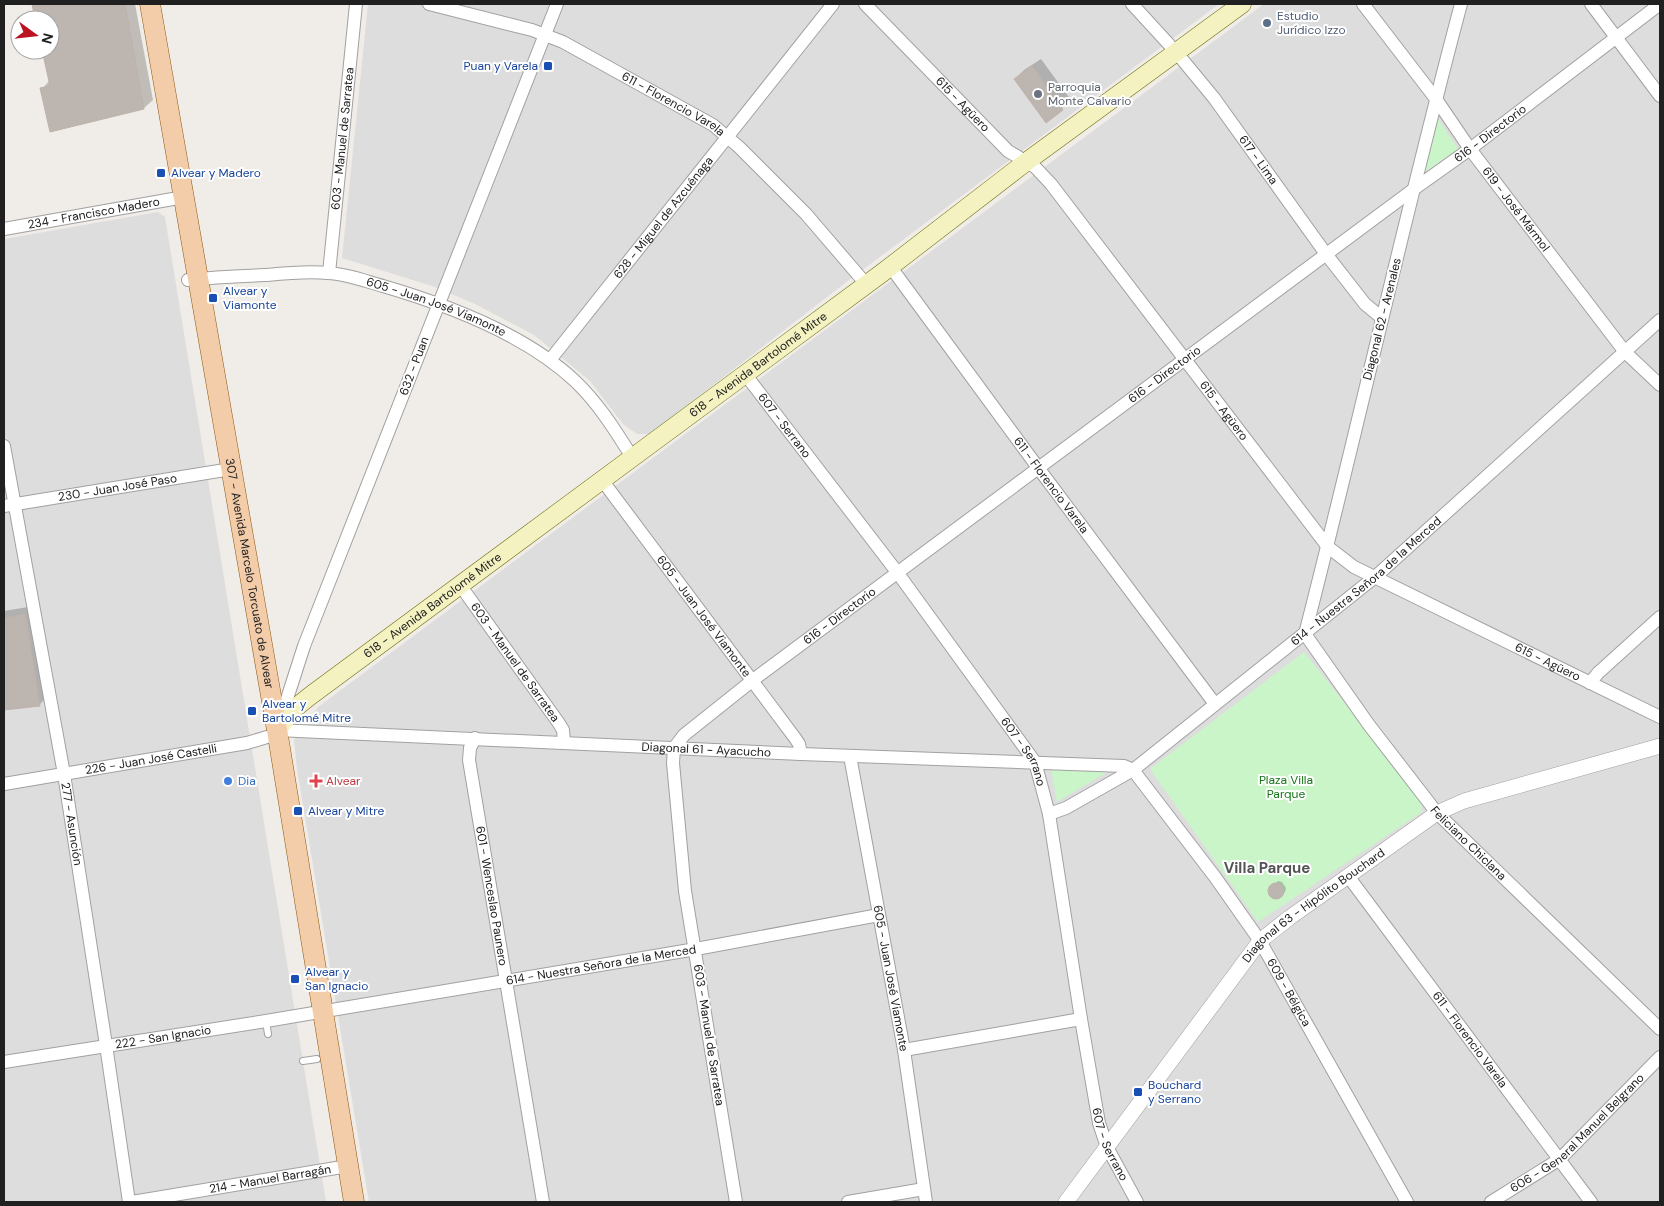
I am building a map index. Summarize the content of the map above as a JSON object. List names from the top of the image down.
{
  "streets": {
    "main road": ["618 - Avenida Bartolomé Mitre", "307 - Avenida Marcelo Torcuato de Alvear"],
    "street": [
      "611 - Florencio Varela",
      "615 - Agüero",
      "616 - Directorio",
      "603 - Manuel de Sarratea",
      "617 - Lima",
      "619 - José Mármol",
      "234 - Francisco Madero",
      "628 - Miguel de Azcuénaga",
      "605 - Juan José Viamonte",
      "Diagonal 62 - Arenales",
      "632 - Puan",
      "607 - Serrano",
      "230 - Juan José Paso",
      "614 - Nuestra Señora de la Merced",
      "Diagonal 61 - Ayacucho",
      "226 - Juan José Castelli",
      "277 - Asunción",
      "Feliciano Chiclana",
      "601 - Wenceslao Paunero",
      "Diagonal 63 - Hipólito Bouchard",
      "609 - Bélgica",
      "222 - San Ignacio",
      "606 - General Manuel Belgrano",
      "214 - Manuel Barragán"
    ]
  },
  "crossings": [
    ["611 - Florencio Varela", "616 - Directorio"],
    ["611 - Florencio Varela", "628 - Miguel de Azcuénaga"],
    ["611 - Florencio Varela", "618 - Avenida Bartolomé Mitre"],
    ["611 - Florencio Varela", "632 - Puan"],
    ["611 - Florencio Varela", "614 - Nuestra Señora de la Merced"],
    ["611 - Florencio Varela", "Diagonal 63 - Hipólito Bouchard"],
    ["611 - Florencio Varela", "606 - General Manuel Belgrano"],
    ["615 - Agüero", "616 - Directorio"],
    ["615 - Agüero", "Diagonal 62 - Arenales"],
    ["615 - Agüero", "618 - Avenida Bartolomé Mitre"],
    ["615 - Agüero", "614 - Nuestra Señora de la Merced"],
    ["616 - Directorio", "603 - Manuel de Sarratea"],
    ["616 - Directorio", "617 - Lima"],
    ["616 - Directorio", "619 - José Mármol"],
    ["616 - Directorio", "605 - Juan José Viamonte"],
    ["616 - Directorio", "Diagonal 62 - Arenales"],
    ["616 - Directorio", "607 - Serrano"],
    ["616 - Directorio", "Diagonal 61 - Ayacucho"],
    ["603 - Manuel de Sarratea", "605 - Juan José Viamonte"],
    ["603 - Manuel de Sarratea", "618 - Avenida Bartolomé Mitre"],
    ["603 - Manuel de Sarratea", "614 - Nuestra Señora de la Merced"],
    ["603 - Manuel de Sarratea", "Diagonal 61 - Ayacucho"],
    ["617 - Lima", "Diagonal 62 - Arenales"],
    ["617 - Lima", "618 - Avenida Bartolomé Mitre"],
    ["619 - José Mármol", "Diagonal 62 - Arenales"],
    ["619 - José Mármol", "614 - Nuestra Señora de la Merced"],
    ["234 - Francisco Madero", "307 - Avenida Marcelo Torcuato de Alvear"],
    ["628 - Miguel de Azcuénaga", "605 - Juan José Viamonte"],
    ["605 - Juan José Viamonte", "618 - Avenida Bartolomé Mitre"],
    ["605 - Juan José Viamonte", "632 - Puan"],
    ["605 - Juan José Viamonte", "307 - Avenida Marcelo Torcuato de Alvear"],
    ["605 - Juan José Viamonte", "614 - Nuestra Señora de la Merced"],
    ["605 - Juan José Viamonte", "Diagonal 61 - Ayacucho"],
    ["Diagonal 62 - Arenales", "614 - Nuestra Señora de la Merced"],
    ["Diagonal 62 - Arenales", "Feliciano Chiclana"],
    ["618 - Avenida Bartolomé Mitre", "632 - Puan"],
    ["618 - Avenida Bartolomé Mitre", "607 - Serrano"],
    ["618 - Avenida Bartolomé Mitre", "307 - Avenida Marcelo Torcuato de Alvear"],
    ["618 - Avenida Bartolomé Mitre", "Diagonal 61 - Ayacucho"],
    ["618 - Avenida Bartolomé Mitre", "226 - Juan José Castelli"],
    ["632 - Puan", "307 - Avenida Marcelo Torcuato de Alvear"],
    ["632 - Puan", "Diagonal 61 - Ayacucho"],
    ["632 - Puan", "226 - Juan José Castelli"],
    ["607 - Serrano", "614 - Nuestra Señora de la Merced"],
    ["607 - Serrano", "Diagonal 61 - Ayacucho"],
    ["607 - Serrano", "Diagonal 63 - Hipólito Bouchard"],
    ["230 - Juan José Paso", "307 - Avenida Marcelo Torcuato de Alvear"],
    ["230 - Juan José Paso", "277 - Asunción"],
    ["307 - Avenida Marcelo Torcuato de Alvear", "614 - Nuestra Señora de la Merced"],
    ["307 - Avenida Marcelo Torcuato de Alvear", "Diagonal 61 - Ayacucho"],
    ["307 - Avenida Marcelo Torcuato de Alvear", "226 - Juan José Castelli"],
    ["307 - Avenida Marcelo Torcuato de Alvear", "222 - San Ignacio"],
    ["307 - Avenida Marcelo Torcuato de Alvear", "214 - Manuel Barragán"],
    ["614 - Nuestra Señora de la Merced", "Diagonal 61 - Ayacucho"],
    ["614 - Nuestra Señora de la Merced", "Feliciano Chiclana"],
    ["614 - Nuestra Señora de la Merced", "601 - Wenceslao Paunero"],
    ["614 - Nuestra Señora de la Merced", "609 - Bélgica"],
    ["614 - Nuestra Señora de la Merced", "222 - San Ignacio"],
    ["Diagonal 61 - Ayacucho", "226 - Juan José Castelli"],
    ["Diagonal 61 - Ayacucho", "601 - Wenceslao Paunero"],
    ["Diagonal 61 - Ayacucho", "609 - Bélgica"],
    ["226 - Juan José Castelli", "277 - Asunción"],
    ["277 - Asunción", "222 - San Ignacio"],
    ["277 - Asunción", "214 - Manuel Barragán"],
    ["Feliciano Chiclana", "Diagonal 63 - Hipólito Bouchard"],
    ["Diagonal 63 - Hipólito Bouchard", "609 - Bélgica"]
  ],
  "districts": ["Villa Parque"],
  "parks": ["Plaza Villa Parque"],
  "places": {
    "other": ["Estudio Jurídico Izzo", "Parroquia Monte Calvario", "Dia"],
    "transit": [
      "Puan y Varela",
      "Alvear y Madero",
      "Alvear y Viamonte",
      "Alvear y Bartolomé Mitre",
      "Alvear y Mitre",
      "Alvear y San Ignacio",
      "Bouchard y Serrano"
    ],
    "health": ["Alvear"]
  },
  "north": "right"
}
